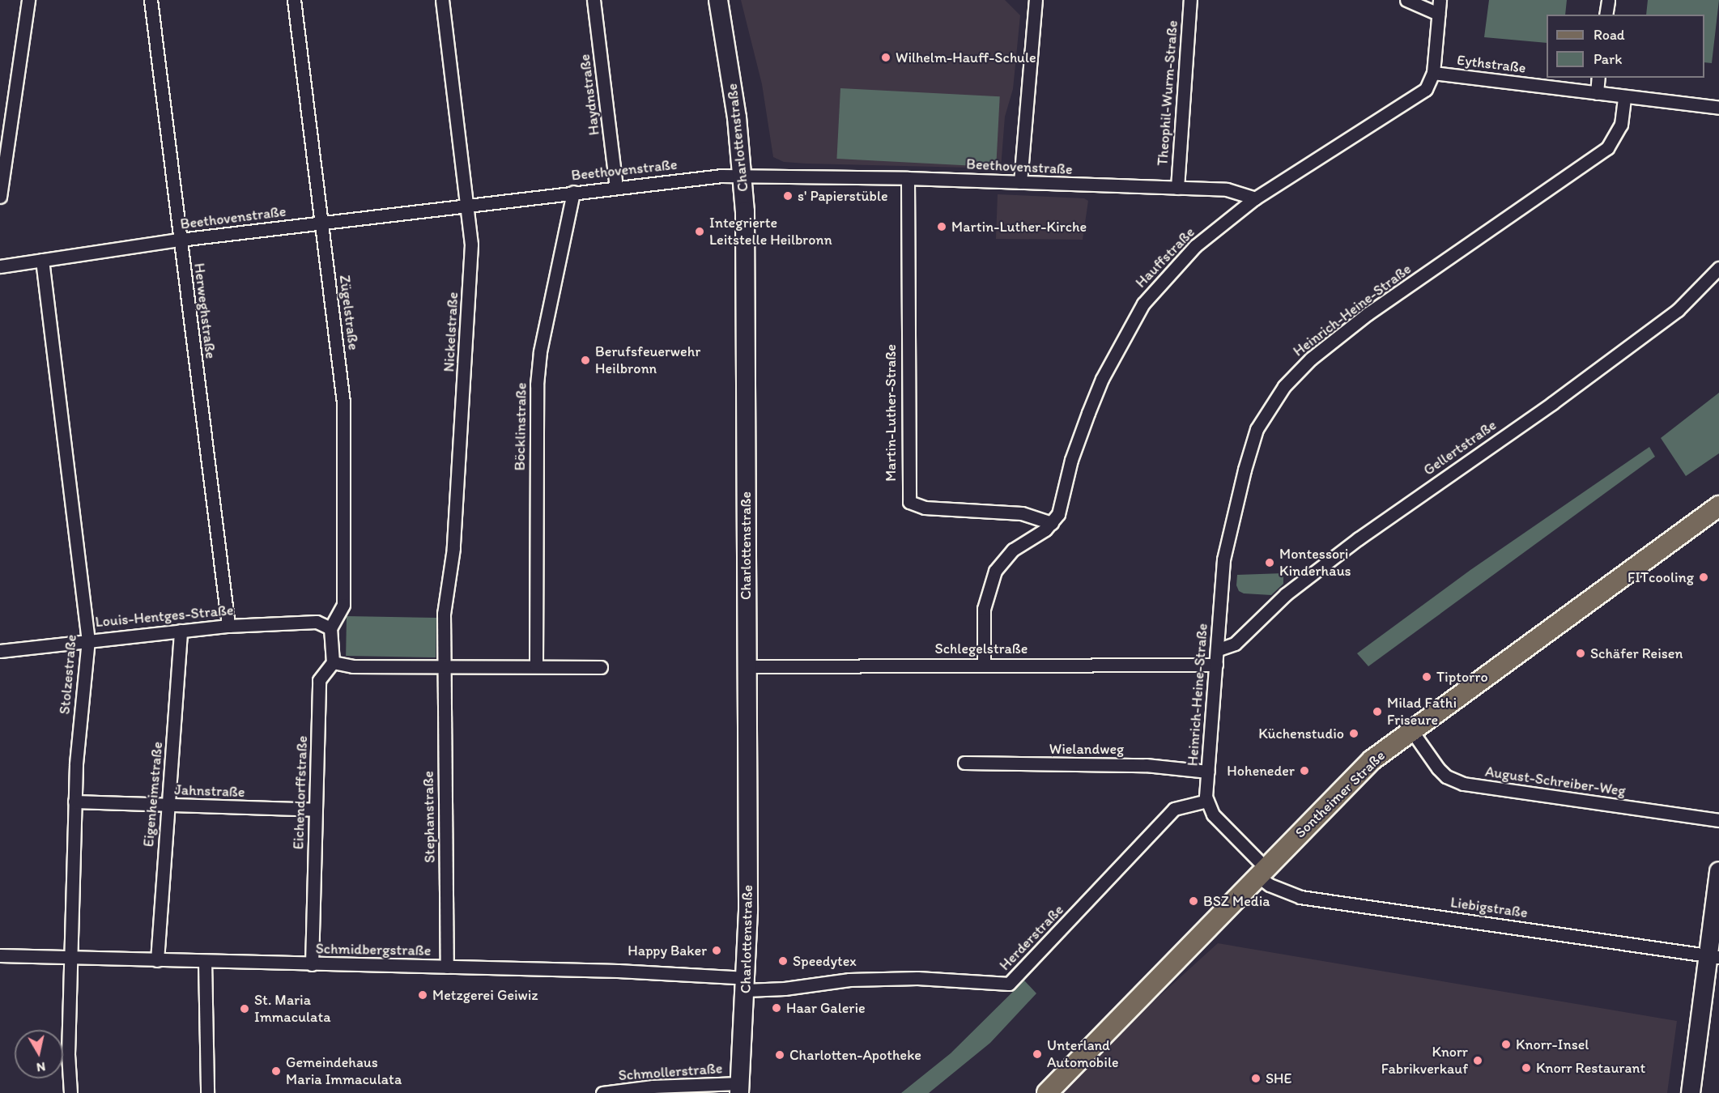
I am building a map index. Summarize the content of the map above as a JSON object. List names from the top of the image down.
{
  "streets": {
    "main road": ["Charlottenstraße", "Sontheimer Straße"],
    "street": [
      "Eythstraße",
      "Theophil-Wurm-Straße",
      "Haydnstraße",
      "Beethovenstraße",
      "Hauffstraße",
      "Heinrich-Heine-Straße",
      "Herweghstraße",
      "Zügelstraße",
      "Nickelstraße",
      "Martin-Luther-Straße",
      "Böcklinstraße",
      "Gellertstraße",
      "Louis-Hentges-Straße",
      "Schlegelstraße",
      "Stolzestraße",
      "Wielandweg",
      "August-Schreiber-Weg",
      "Jahnstraße",
      "Eichendorffstraße",
      "Eigenheimstraße",
      "Stephanstraße",
      "Liebigstraße",
      "Herderstraße",
      "Schmidbergstraße",
      "Schmollerstraße"
    ]
  },
  "crossings": [
    ["Eythstraße", "Hauffstraße"],
    ["Eythstraße", "Heinrich-Heine-Straße"],
    ["Theophil-Wurm-Straße", "Beethovenstraße"],
    ["Haydnstraße", "Beethovenstraße"],
    ["Charlottenstraße", "Beethovenstraße"],
    ["Charlottenstraße", "Schlegelstraße"],
    ["Charlottenstraße", "Herderstraße"],
    ["Charlottenstraße", "Schmidbergstraße"],
    ["Charlottenstraße", "Schmollerstraße"],
    ["Beethovenstraße", "Hauffstraße"],
    ["Beethovenstraße", "Herweghstraße"],
    ["Beethovenstraße", "Zügelstraße"],
    ["Beethovenstraße", "Nickelstraße"],
    ["Beethovenstraße", "Martin-Luther-Straße"],
    ["Beethovenstraße", "Böcklinstraße"],
    ["Beethovenstraße", "Stolzestraße"],
    ["Hauffstraße", "Martin-Luther-Straße"],
    ["Heinrich-Heine-Straße", "Gellertstraße"],
    ["Heinrich-Heine-Straße", "Schlegelstraße"],
    ["Heinrich-Heine-Straße", "Wielandweg"],
    ["Heinrich-Heine-Straße", "Herderstraße"],
    ["Herweghstraße", "Louis-Hentges-Straße"],
    ["Zügelstraße", "Louis-Hentges-Straße"],
    ["Nickelstraße", "Stephanstraße"],
    ["Louis-Hentges-Straße", "Stolzestraße"],
    ["Louis-Hentges-Straße", "Eigenheimstraße"],
    ["Stolzestraße", "Jahnstraße"],
    ["Stolzestraße", "Schmidbergstraße"],
    ["August-Schreiber-Weg", "Sontheimer Straße"],
    ["Jahnstraße", "Eichendorffstraße"],
    ["Jahnstraße", "Eigenheimstraße"],
    ["Eichendorffstraße", "Schmidbergstraße"],
    ["Eigenheimstraße", "Schmidbergstraße"],
    ["Sontheimer Straße", "Liebigstraße"],
    ["Stephanstraße", "Schmidbergstraße"],
    ["Herderstraße", "Schmidbergstraße"]
  ],
  "places": [
    "Wilhelm-Hauff-Schule",
    "s' Papierstüble",
    "Martin-Luther-Kirche",
    "Integrierte Leitstelle Heilbronn",
    "Berufsfeuerwehr Heilbronn",
    "Montessori Kinderhaus",
    "FITcooling",
    "Schäfer Reisen",
    "Tiptorro",
    "Milad Fathi Friseure",
    "Küchenstudio",
    "Hoheneder",
    "BSZ Media",
    "Happy Baker",
    "Speedytex",
    "Metzgerei Geiwiz",
    "Haar Galerie",
    "St. Maria Immaculata",
    "Knorr-Insel",
    "Unterland Automobile",
    "Charlotten-Apotheke",
    "Knorr Fabrikverkauf",
    "Knorr Restaurant",
    "Gemeindehaus Maria Immaculata",
    "SHE"
  ],
  "legend": ["Road", "Park"],
  "north": "bottom"
}
